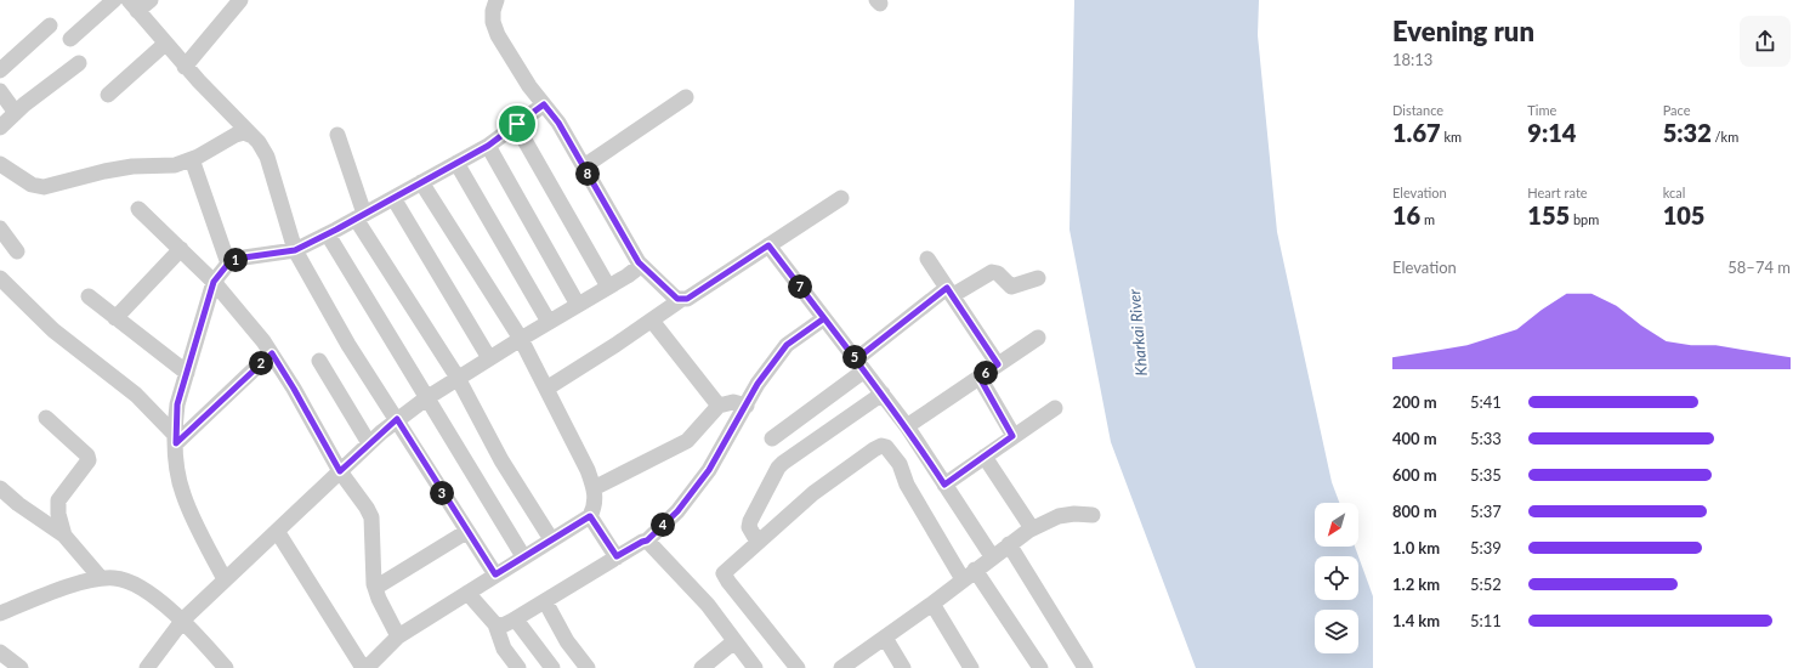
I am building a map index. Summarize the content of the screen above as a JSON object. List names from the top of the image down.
{
  "water": ["Kharkai River"],
  "north": "bottom left",
  "page": {
    "heading": ["Evening run", "18:13"],
    "stats": [
      ["Distance", "1.67 km"],
      ["Time", "9:14"],
      ["Pace", "5:32 /km"],
      ["Elevation", "16 m"],
      ["Heart rate", "155 bpm"],
      ["kcal", "105"]
    ],
    "pins": [
      "8",
      "1",
      "7",
      "5",
      "2",
      "6",
      "3",
      "4"
    ],
    "chart": ["Elevation", "58–74 m"],
    "list": [
      {
        "name": "200 m",
        "note": "5:41"
      },
      {
        "name": "400 m",
        "note": "5:33"
      },
      {
        "name": "600 m",
        "note": "5:35"
      },
      {
        "name": "800 m",
        "note": "5:37"
      },
      {
        "name": "1.0 km",
        "note": "5:39"
      },
      {
        "name": "1.2 km",
        "note": "5:52"
      },
      {
        "name": "1.4 km",
        "note": "5:11"
      }
    ]
  }
}
